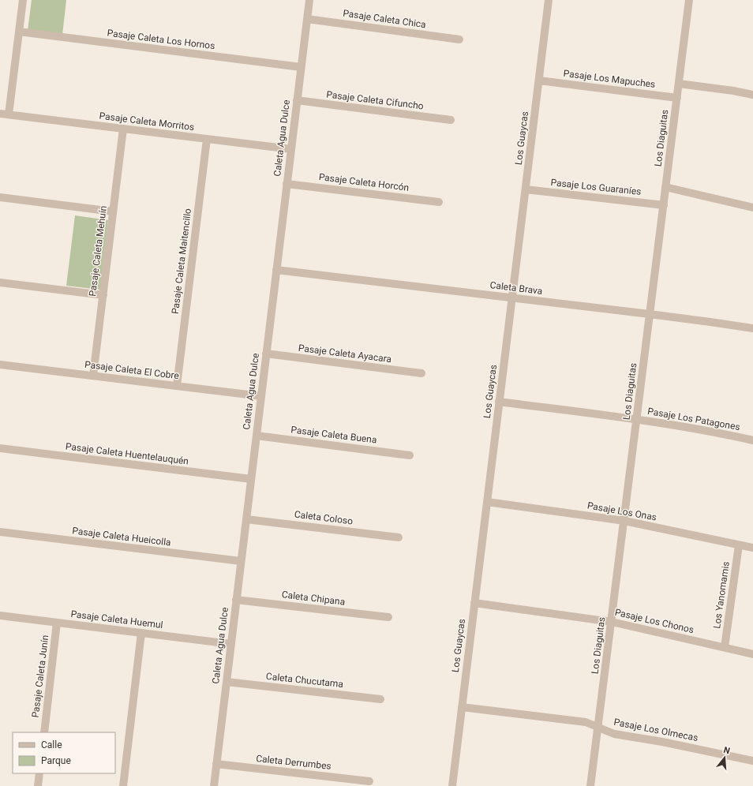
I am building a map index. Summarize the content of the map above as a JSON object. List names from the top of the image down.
{
  "streets": {
    "street": [
      "Pasaje Caleta Chica",
      "Pasaje Caleta Los Hornos",
      "Pasaje Los Mapuches",
      "Pasaje Caleta Cifuncho",
      "Pasaje Caleta Morritos",
      "Caleta Agua Dulce",
      "Los Guaycas",
      "Los Diaguitas",
      "Pasaje Caleta Horcón",
      "Pasaje Los Guaraníes",
      "Pasaje Caleta Mehuín",
      "Pasaje Caleta Maitencillo",
      "Caleta Brava",
      "Pasaje Caleta Ayacara",
      "Pasaje Caleta El Cobre",
      "Pasaje Los Patagones",
      "Pasaje Caleta Buena",
      "Pasaje Caleta Huentelauquén",
      "Pasaje Los Onas",
      "Caleta Coloso",
      "Pasaje Caleta Hueicolla",
      "Los Yanomamis",
      "Caleta Chipana",
      "Pasaje Caleta Huemul",
      "Pasaje Los Chonos",
      "Pasaje Caleta Junín",
      "Caleta Chucutama",
      "Pasaje Los Olmecas",
      "Caleta Derrumbes"
    ]
  },
  "crossings": [
    ["Pasaje Caleta Chica", "Caleta Agua Dulce"],
    ["Pasaje Caleta Los Hornos", "Caleta Agua Dulce"],
    ["Pasaje Los Mapuches", "Los Guaycas"],
    ["Pasaje Los Mapuches", "Los Diaguitas"],
    ["Pasaje Caleta Cifuncho", "Caleta Agua Dulce"],
    ["Pasaje Caleta Morritos", "Caleta Agua Dulce"],
    ["Pasaje Caleta Morritos", "Pasaje Caleta Mehuín"],
    ["Pasaje Caleta Morritos", "Pasaje Caleta Maitencillo"],
    ["Caleta Agua Dulce", "Pasaje Caleta Horcón"],
    ["Caleta Agua Dulce", "Caleta Brava"],
    ["Caleta Agua Dulce", "Pasaje Caleta Ayacara"],
    ["Caleta Agua Dulce", "Pasaje Caleta El Cobre"],
    ["Caleta Agua Dulce", "Pasaje Caleta Buena"],
    ["Caleta Agua Dulce", "Pasaje Caleta Huentelauquén"],
    ["Caleta Agua Dulce", "Caleta Coloso"],
    ["Caleta Agua Dulce", "Pasaje Caleta Hueicolla"],
    ["Caleta Agua Dulce", "Caleta Chipana"],
    ["Caleta Agua Dulce", "Pasaje Caleta Huemul"],
    ["Caleta Agua Dulce", "Caleta Chucutama"],
    ["Caleta Agua Dulce", "Caleta Derrumbes"],
    ["Los Guaycas", "Pasaje Los Guaraníes"],
    ["Los Guaycas", "Caleta Brava"],
    ["Los Guaycas", "Pasaje Los Patagones"],
    ["Los Guaycas", "Pasaje Los Onas"],
    ["Los Guaycas", "Pasaje Los Chonos"],
    ["Los Guaycas", "Pasaje Los Olmecas"],
    ["Los Diaguitas", "Pasaje Los Guaraníes"],
    ["Los Diaguitas", "Caleta Brava"],
    ["Los Diaguitas", "Pasaje Los Patagones"],
    ["Los Diaguitas", "Pasaje Los Onas"],
    ["Los Diaguitas", "Pasaje Los Chonos"],
    ["Los Diaguitas", "Pasaje Los Olmecas"],
    ["Pasaje Caleta Mehuín", "Pasaje Caleta El Cobre"],
    ["Pasaje Caleta Maitencillo", "Pasaje Caleta El Cobre"],
    ["Pasaje Los Onas", "Los Yanomamis"],
    ["Los Yanomamis", "Pasaje Los Chonos"],
    ["Pasaje Caleta Huemul", "Pasaje Caleta Junín"]
  ],
  "legend": ["Calle", "Parque"],
  "north": "top"
}
